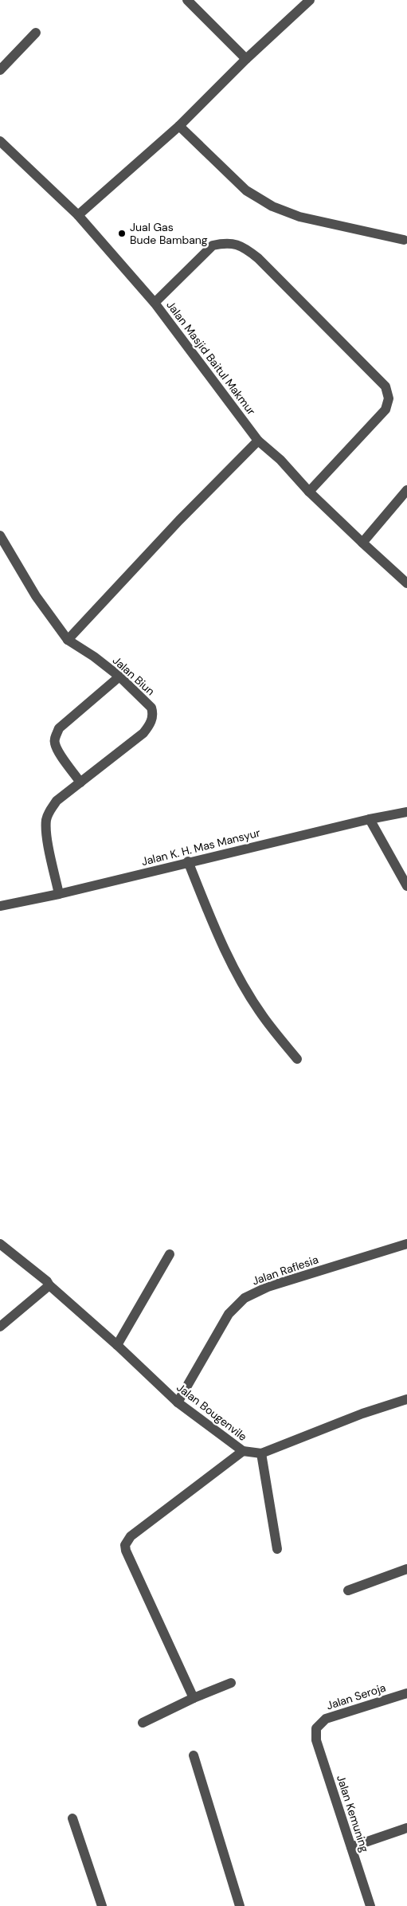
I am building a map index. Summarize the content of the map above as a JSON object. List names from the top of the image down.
{
  "streets": {
    "street": [
      "Jalan Masjid Baitul Makmur",
      "Jalan Biun",
      "Jalan K. H. Mas Mansyur",
      "Jalan Raflesia",
      "Jalan Bougenvile",
      "Jalan Seroja",
      "Jalan Kemuning"
    ]
  },
  "crossings": [
    ["Jalan Biun", "Jalan K. H. Mas Mansyur"],
    ["Jalan Raflesia", "Jalan Bougenvile"],
    ["Jalan Seroja", "Jalan Kemuning"]
  ],
  "places": ["Jual Gas Bude Bambang"]
}
